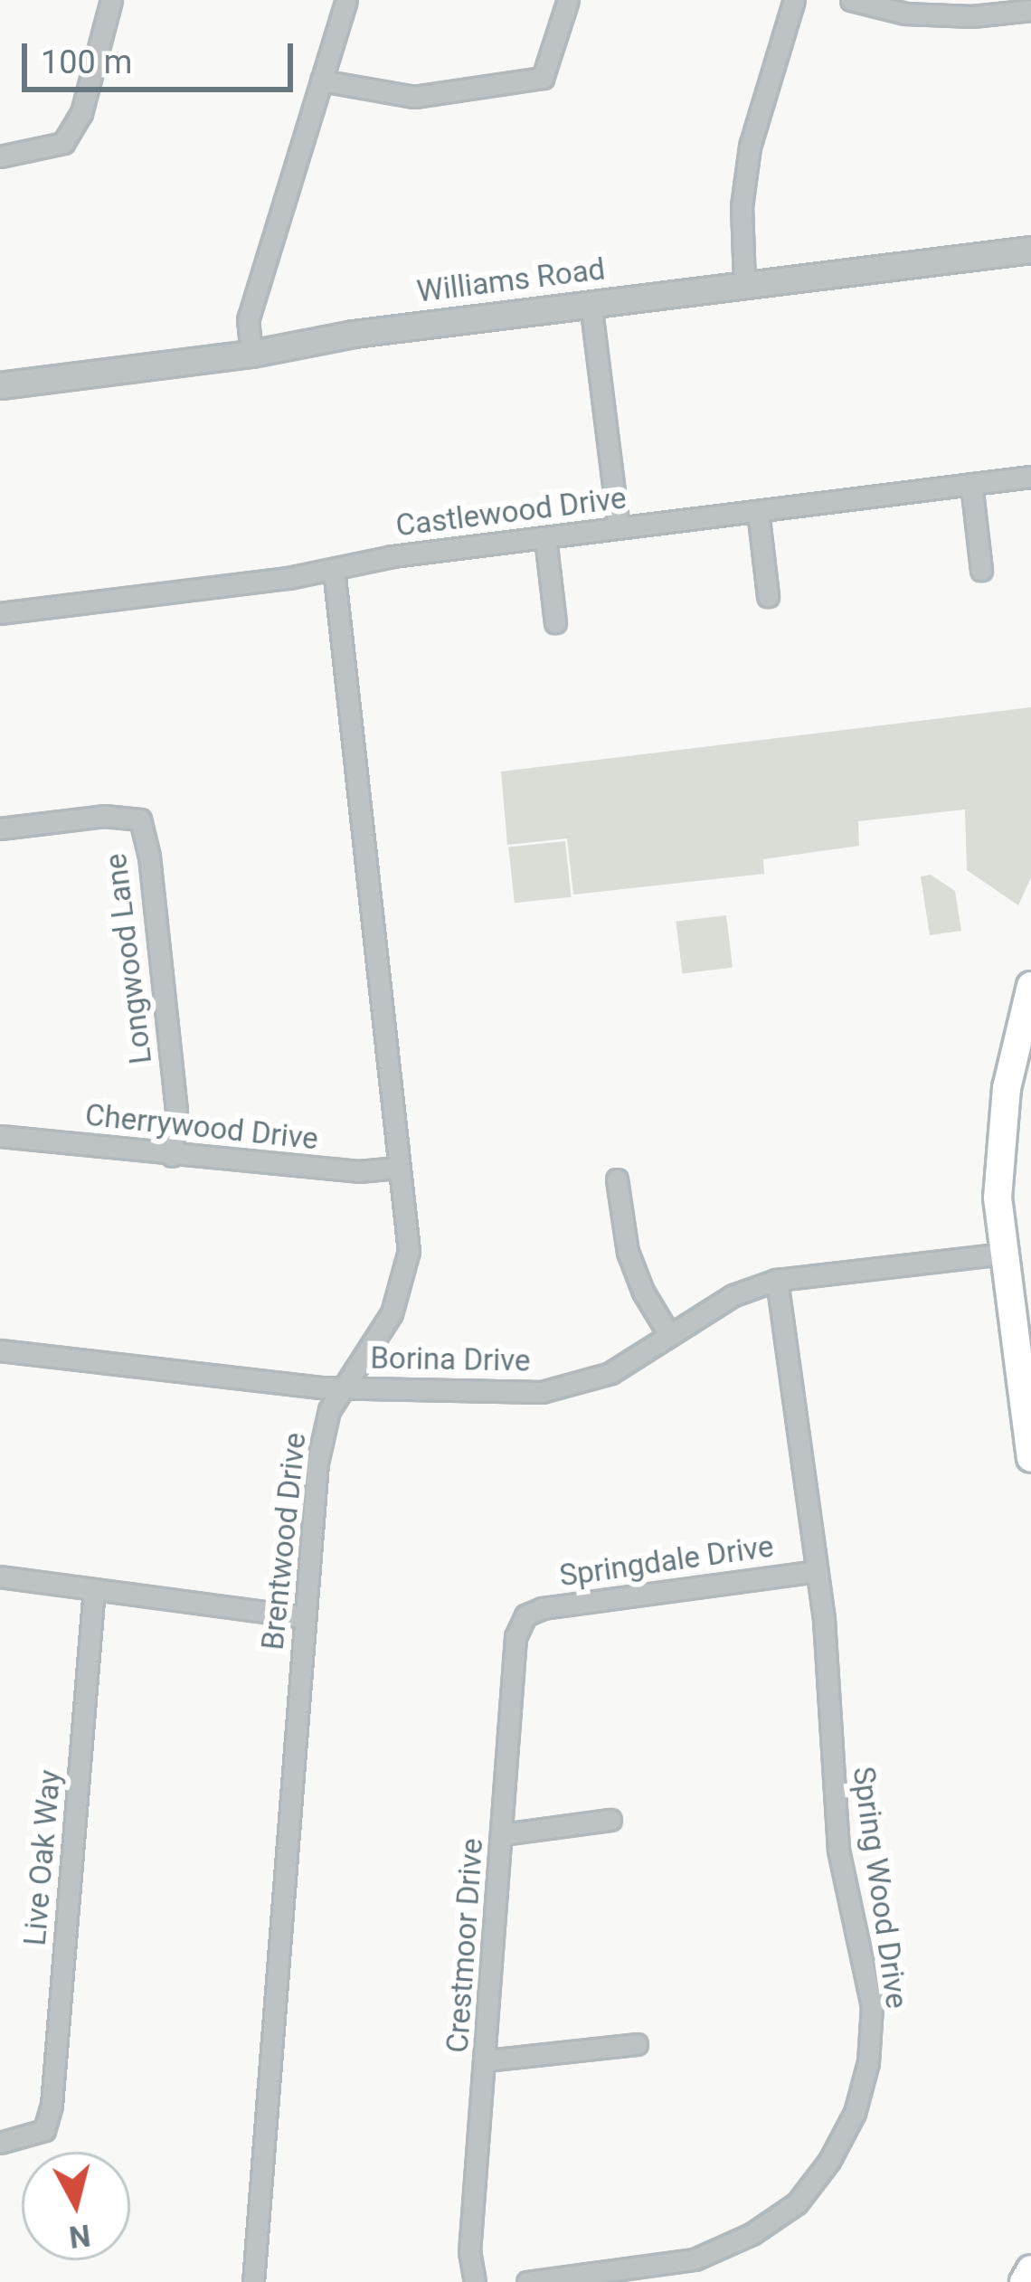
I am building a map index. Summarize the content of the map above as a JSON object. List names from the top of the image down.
{
  "streets": {
    "street": [
      "Williams Road",
      "Castlewood Drive",
      "Longwood Lane",
      "Cherrywood Drive",
      "Borina Drive",
      "Brentwood Drive",
      "Springdale Drive",
      "Live Oak Way",
      "Spring Wood Drive",
      "Crestmoor Drive"
    ]
  },
  "crossings": [
    ["Castlewood Drive", "Brentwood Drive"],
    ["Longwood Lane", "Cherrywood Drive"],
    ["Cherrywood Drive", "Brentwood Drive"],
    ["Borina Drive", "Brentwood Drive"],
    ["Borina Drive", "Spring Wood Drive"],
    ["Springdale Drive", "Spring Wood Drive"],
    ["Springdale Drive", "Crestmoor Drive"]
  ],
  "scale_bar": "100 m",
  "north": "bottom"
}
